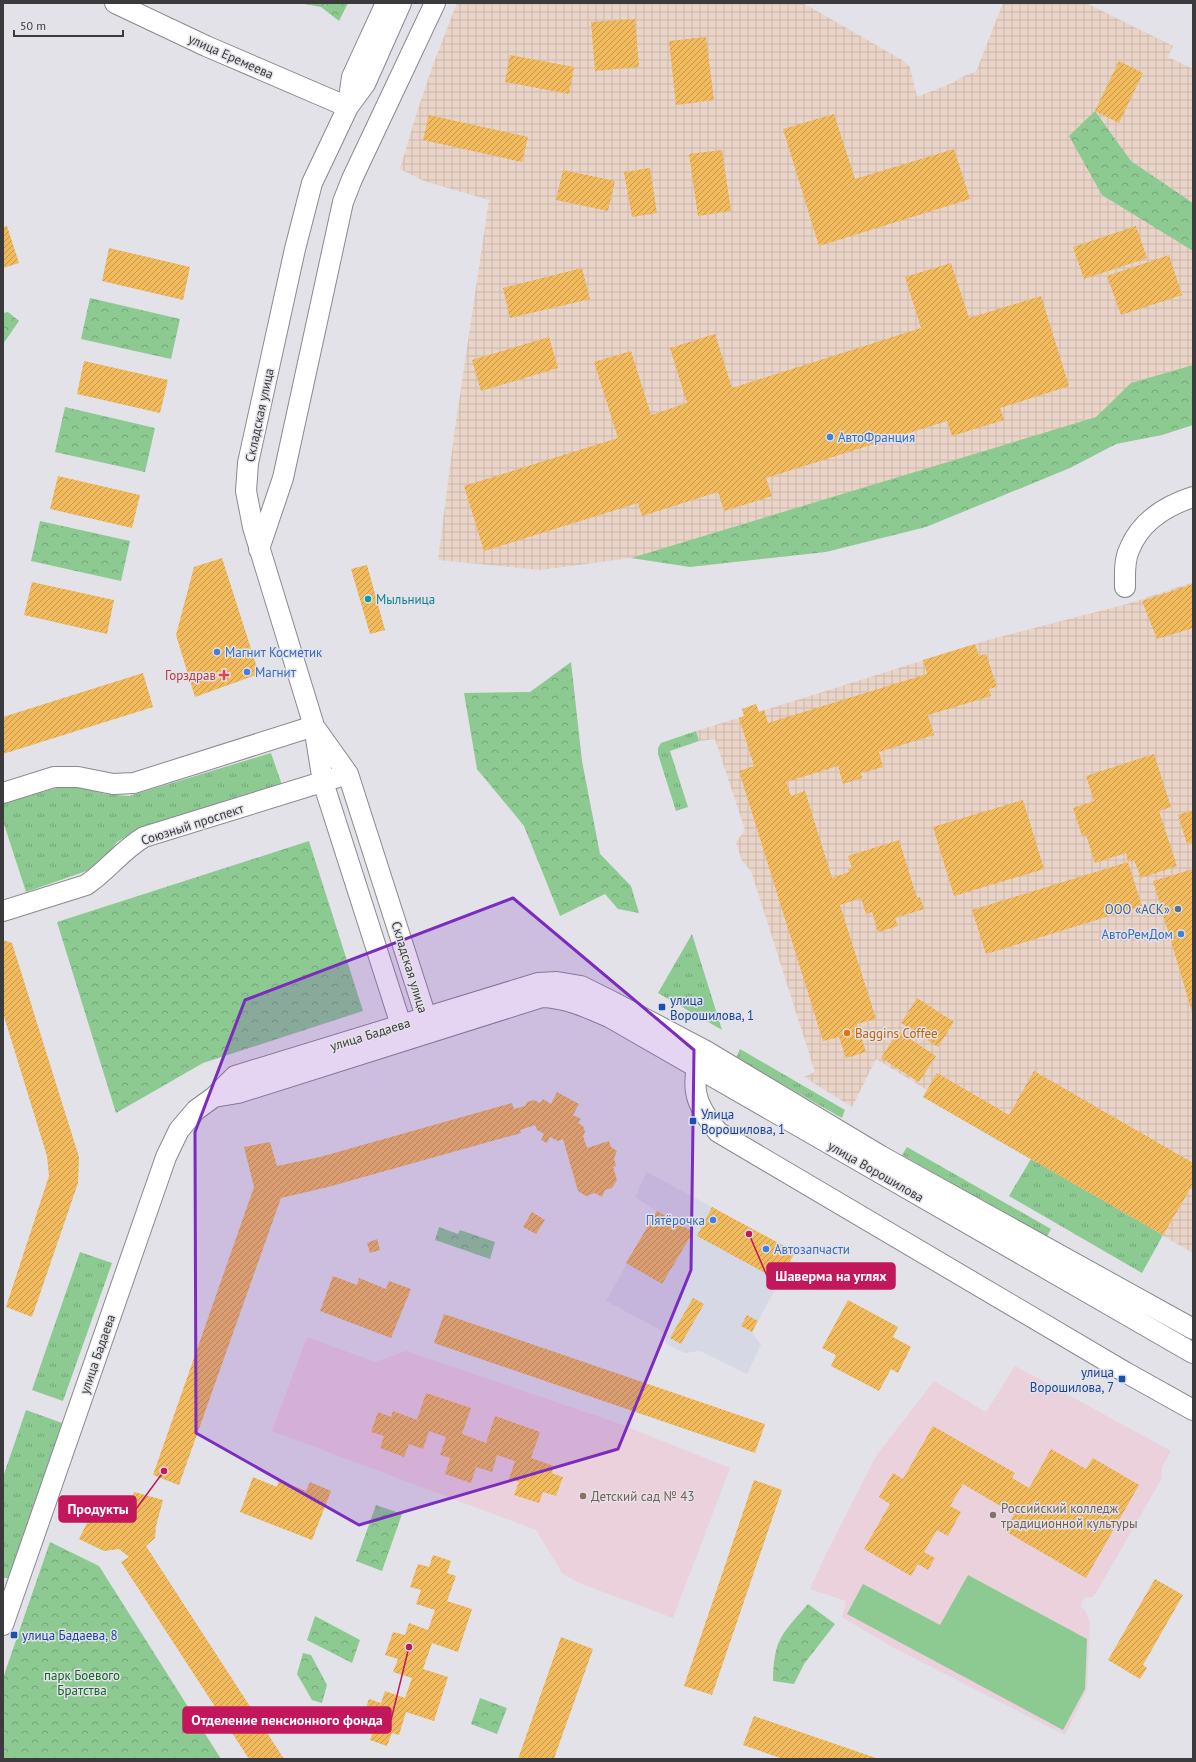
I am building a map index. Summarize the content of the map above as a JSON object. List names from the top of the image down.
{
  "streets": {
    "street": [
      "улица Еремеева",
      "Складская улица",
      "Союзный проспект",
      "улица Бадаева",
      "улица Ворошилова"
    ]
  },
  "crossings": [
    ["улица Еремеева", "Складская улица"],
    ["Складская улица", "Союзный проспект"],
    ["Складская улица", "улица Бадаева"],
    ["улица Бадаева", "улица Ворошилова"]
  ],
  "parks": ["парк Боевого Братства"],
  "places": {
    "other": [
      "АвтоФранция",
      "Мыльница",
      "Магнит Косметик",
      "Магнит",
      "ООО «АСК»",
      "АвтоРемДом",
      "Baggins Coffee",
      "Пятёрочка",
      "Шаверма на углях",
      "Автозапчасти",
      "Продукты",
      "Детский сад № 43",
      "Российский колледж традиционной культуры",
      "Отделение пенсионного фонда"
    ],
    "health": ["Горздрав"],
    "transit": [
      "улица Ворошилова, 1",
      "Улица Ворошилова, 1",
      "улица Ворошилова, 7",
      "улица Бадаева, 8"
    ]
  },
  "scale_bar": "50 m"
}
